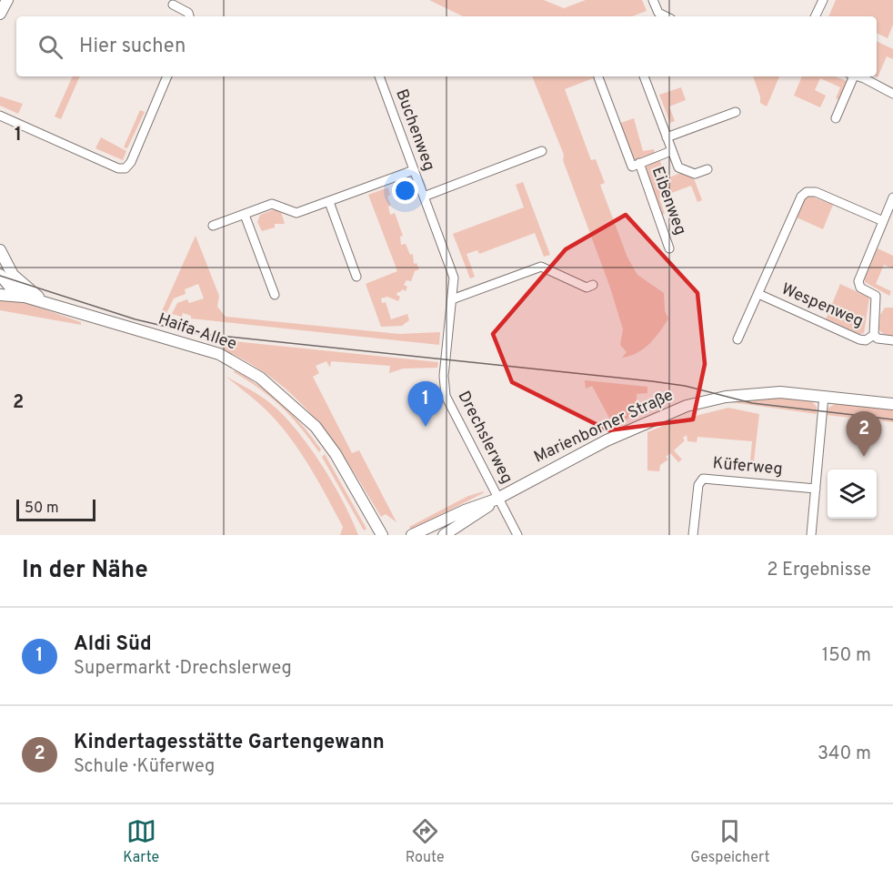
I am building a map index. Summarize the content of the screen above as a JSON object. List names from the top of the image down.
{
  "streets": {
    "street": [
      "Buchenweg",
      "Eibenweg",
      "Wespenweg",
      "Haifa-Allee",
      "Marienborner Straße",
      "Drechslerweg",
      "Küferweg"
    ]
  },
  "crossings": [
    ["Buchenweg", "Drechslerweg"],
    ["Marienborner Straße", "Drechslerweg"]
  ],
  "scale_bar": "50 m",
  "page": {
    "search": "Hier suchen",
    "pins": ["1", "2"],
    "scale": "50 m",
    "heading": ["In der Nähe", "2 Ergebnisse"],
    "list": [
      {
        "mark": "1",
        "name": "Aldi Süd",
        "note": "Supermarkt · Drechslerweg",
        "value": "150 m"
      },
      {
        "mark": "2",
        "name": "Kindertagesstätte Gartengewann",
        "note": "Schule · Küferweg",
        "value": "340 m"
      }
    ],
    "nav": ["Karte", "Route", "Gespeichert"]
  },
  "grid": {
    "rows": ["1", "2"]
  }
}
